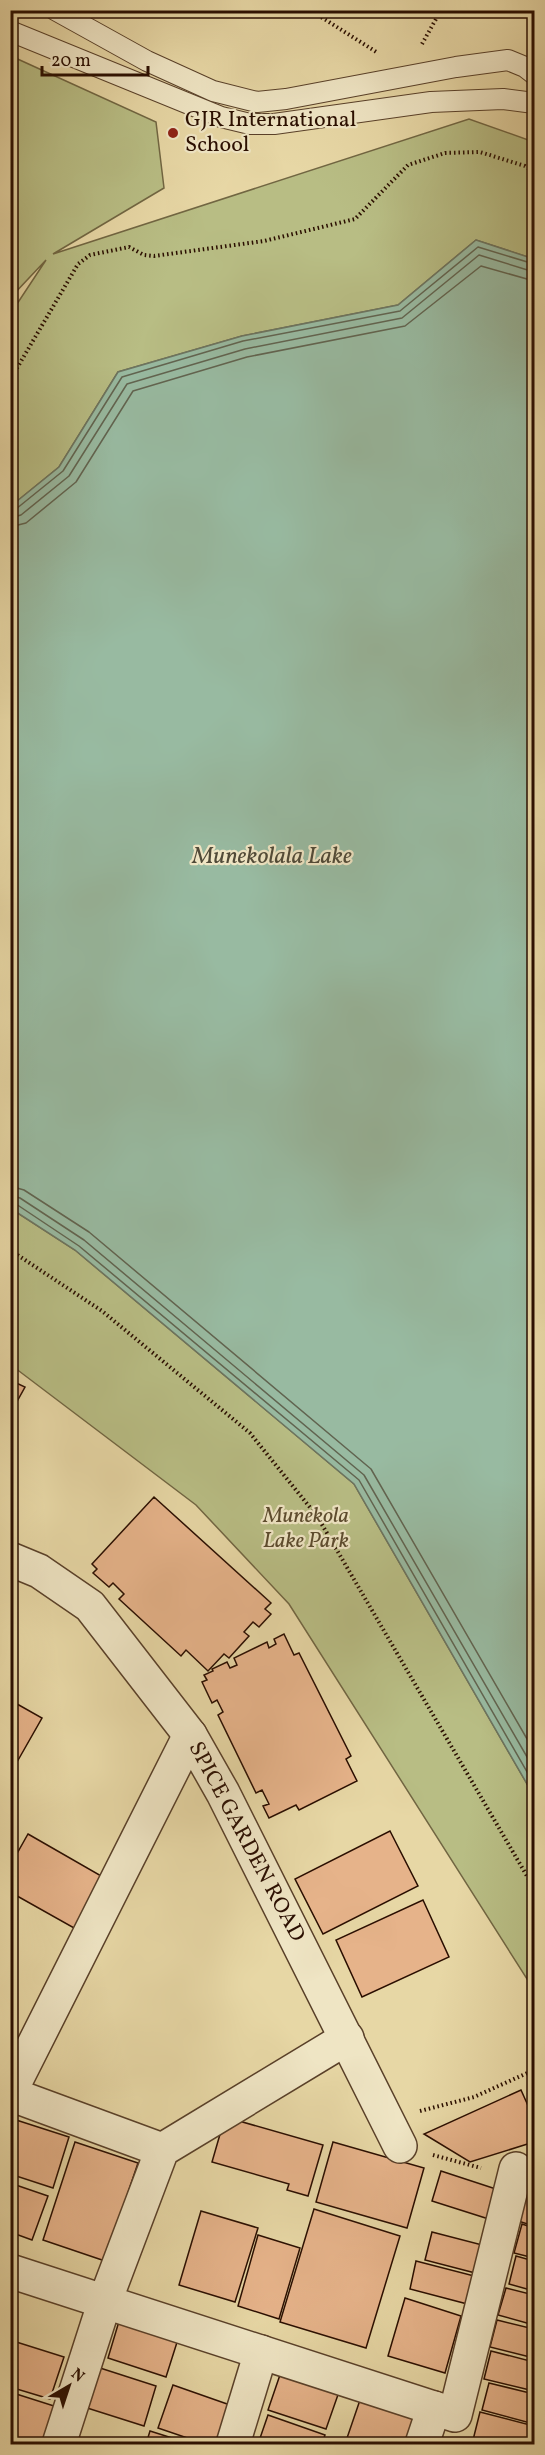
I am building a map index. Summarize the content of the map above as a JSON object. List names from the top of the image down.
{
  "streets": {
    "street": ["SPICE GARDEN ROAD"]
  },
  "water": ["Munekolala Lake"],
  "parks": ["Munekola Lake Park"],
  "places": ["GJR International School"],
  "scale_bar": "20 m",
  "north": "top right"
}
